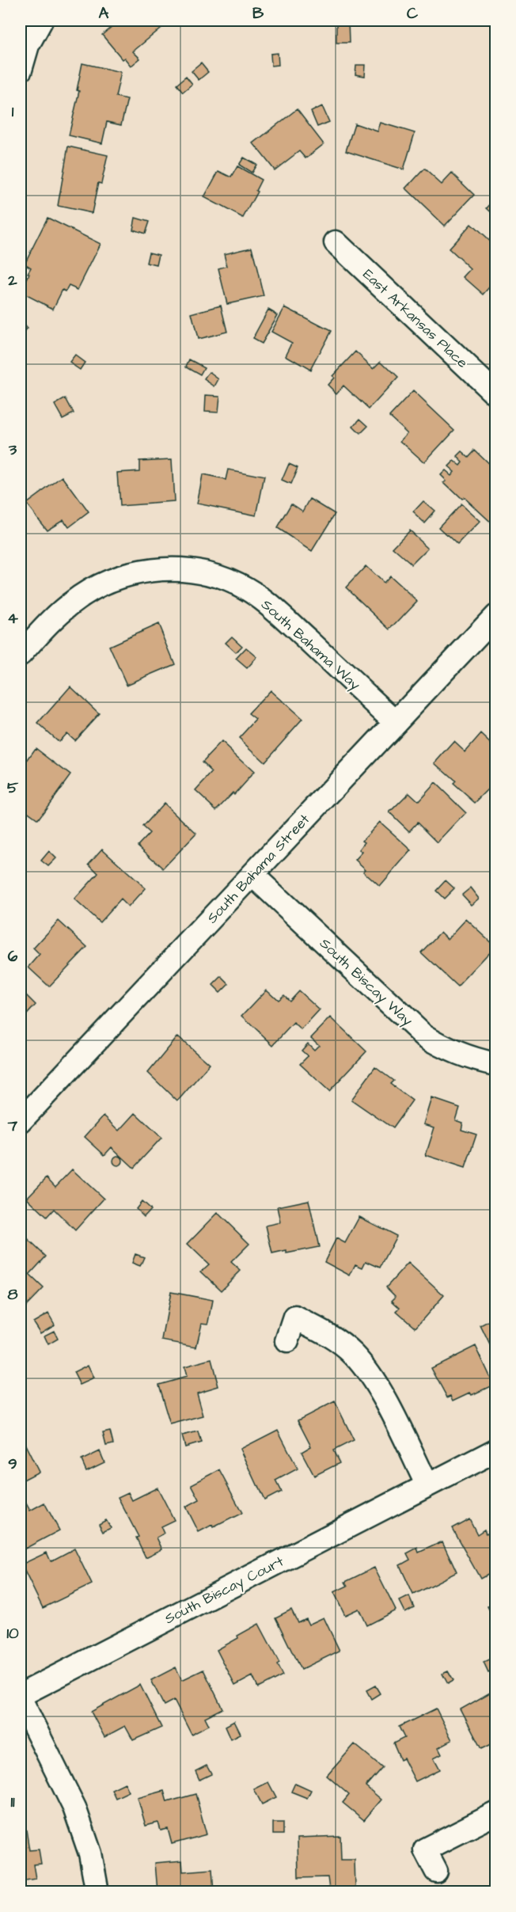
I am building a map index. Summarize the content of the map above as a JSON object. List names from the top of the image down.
{
  "streets": {
    "street": [
      "East Arkansas Place",
      "South Bahama Way",
      "South Bahama Street",
      "South Biscay Way",
      "South Biscay Court"
    ]
  },
  "crossings": [
    ["South Bahama Way", "South Bahama Street"],
    ["South Bahama Street", "South Biscay Way"]
  ],
  "grid": {
    "columns": ["A", "B", "C"],
    "rows": [
      "1",
      "2",
      "3",
      "4",
      "5",
      "6",
      "7",
      "8",
      "9",
      "10",
      "11"
    ]
  }
}
